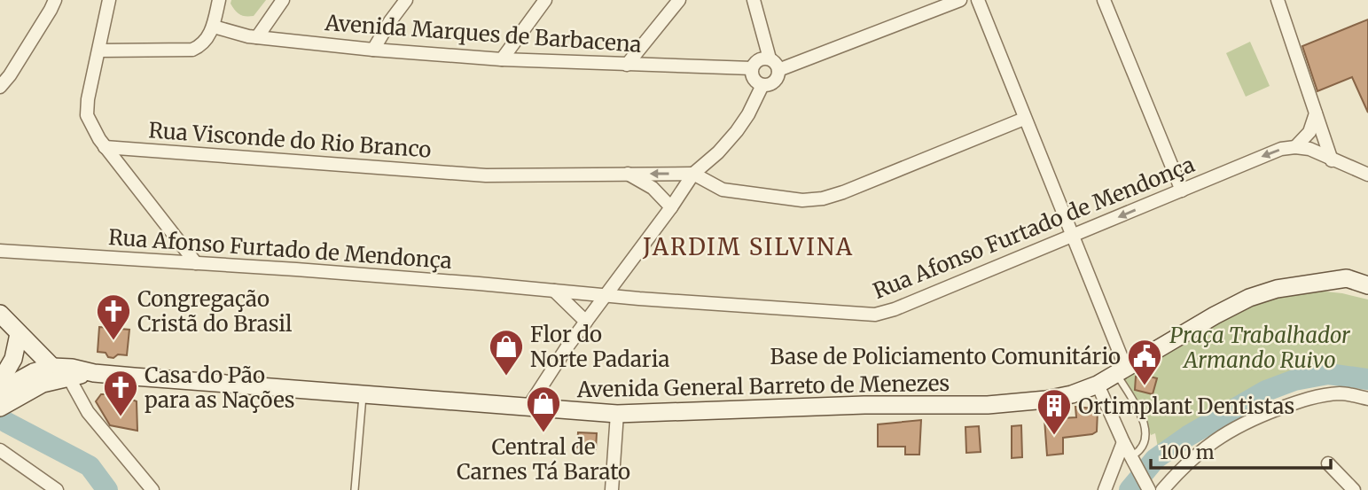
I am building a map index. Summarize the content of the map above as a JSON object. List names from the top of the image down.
{
  "streets": {
    "main road": ["Avenida General Barreto de Menezes"],
    "street": ["Avenida Marques de Barbacena", "Rua Visconde do Rio Branco", "Rua Afonso Furtado de Mendonça"]
  },
  "districts": ["JARDIM SILVINA"],
  "parks": ["Praça Trabalhador Armando Ruivo"],
  "places": {
    "church": ["Congregação Cristã do Brasil", "Casa do Pão para as Nações"],
    "shop": ["Flor do Norte Padaria", "Central de Carnes Tá Barato"],
    "public building": ["Base de Policiamento Comunitário"],
    "building": ["Ortimplant Dentistas"]
  },
  "scale_bar": "100 m"
}
